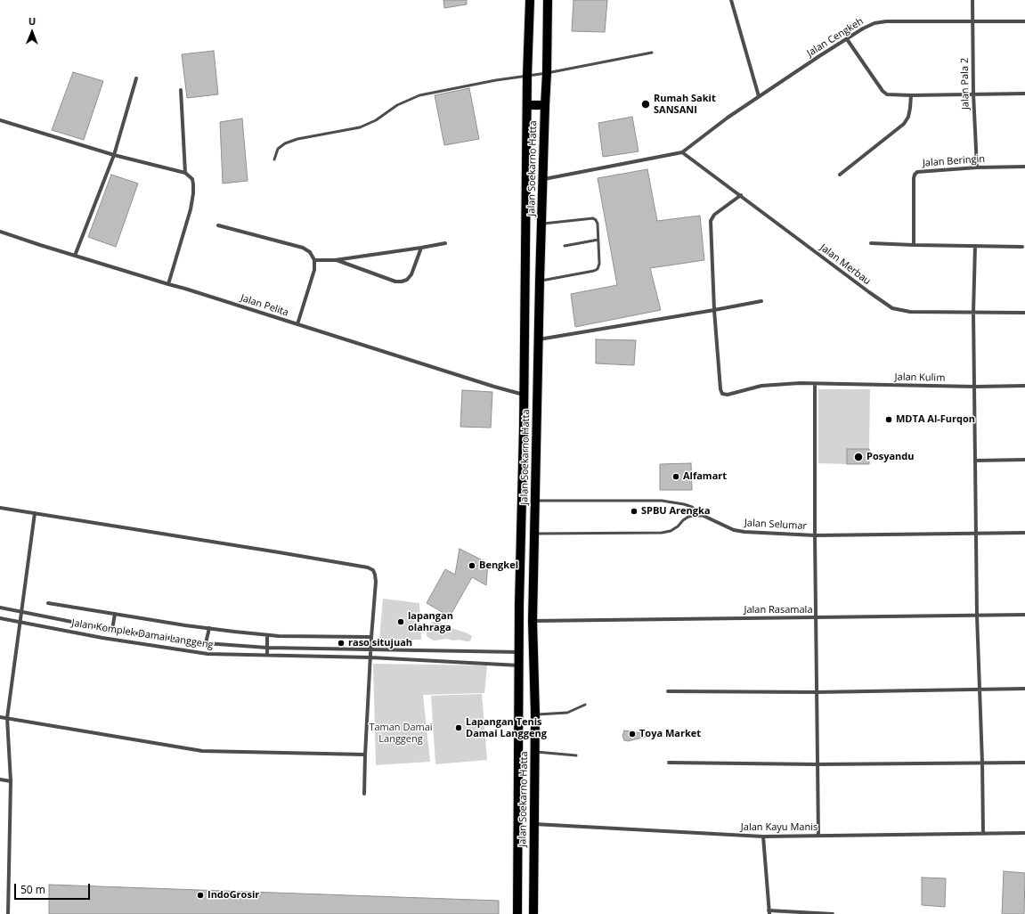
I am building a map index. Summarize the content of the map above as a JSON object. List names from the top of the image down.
{
  "streets": {
    "main road": ["Jalan Soekarno Hatta"],
    "street": [
      "Jalan Cengkeh",
      "Jalan Pala 2",
      "Jalan Beringin",
      "Jalan Merbau",
      "Jalan Pelita",
      "Jalan Kulim",
      "Jalan Selumar",
      "Jalan Rasamala",
      "Jalan Komplek Damai Langgeng",
      "Jalan Kayu Manis"
    ]
  },
  "crossings": [
    ["Jalan Cengkeh", "Jalan Pala 2"],
    ["Jalan Cengkeh", "Jalan Merbau"],
    ["Jalan Pala 2", "Jalan Beringin"],
    ["Jalan Soekarno Hatta", "Jalan Pelita"],
    ["Jalan Soekarno Hatta", "Jalan Rasamala"],
    ["Jalan Soekarno Hatta", "Jalan Komplek Damai Langgeng"],
    ["Jalan Soekarno Hatta", "Jalan Kayu Manis"]
  ],
  "parks": ["Taman Damai Langgeng"],
  "places": [
    "Rumah Sakit SANSANI",
    "MDTA Al-Furqon",
    "Posyandu",
    "Alfamart",
    "SPBU Arengka",
    "Bengkel",
    "lapangan olahraga",
    "raso situjuah",
    "Lapangan Tenis Damai Langgeng",
    "Toya Market",
    "IndoGrosir"
  ],
  "scale_bar": "50 m",
  "north": "top"
}
